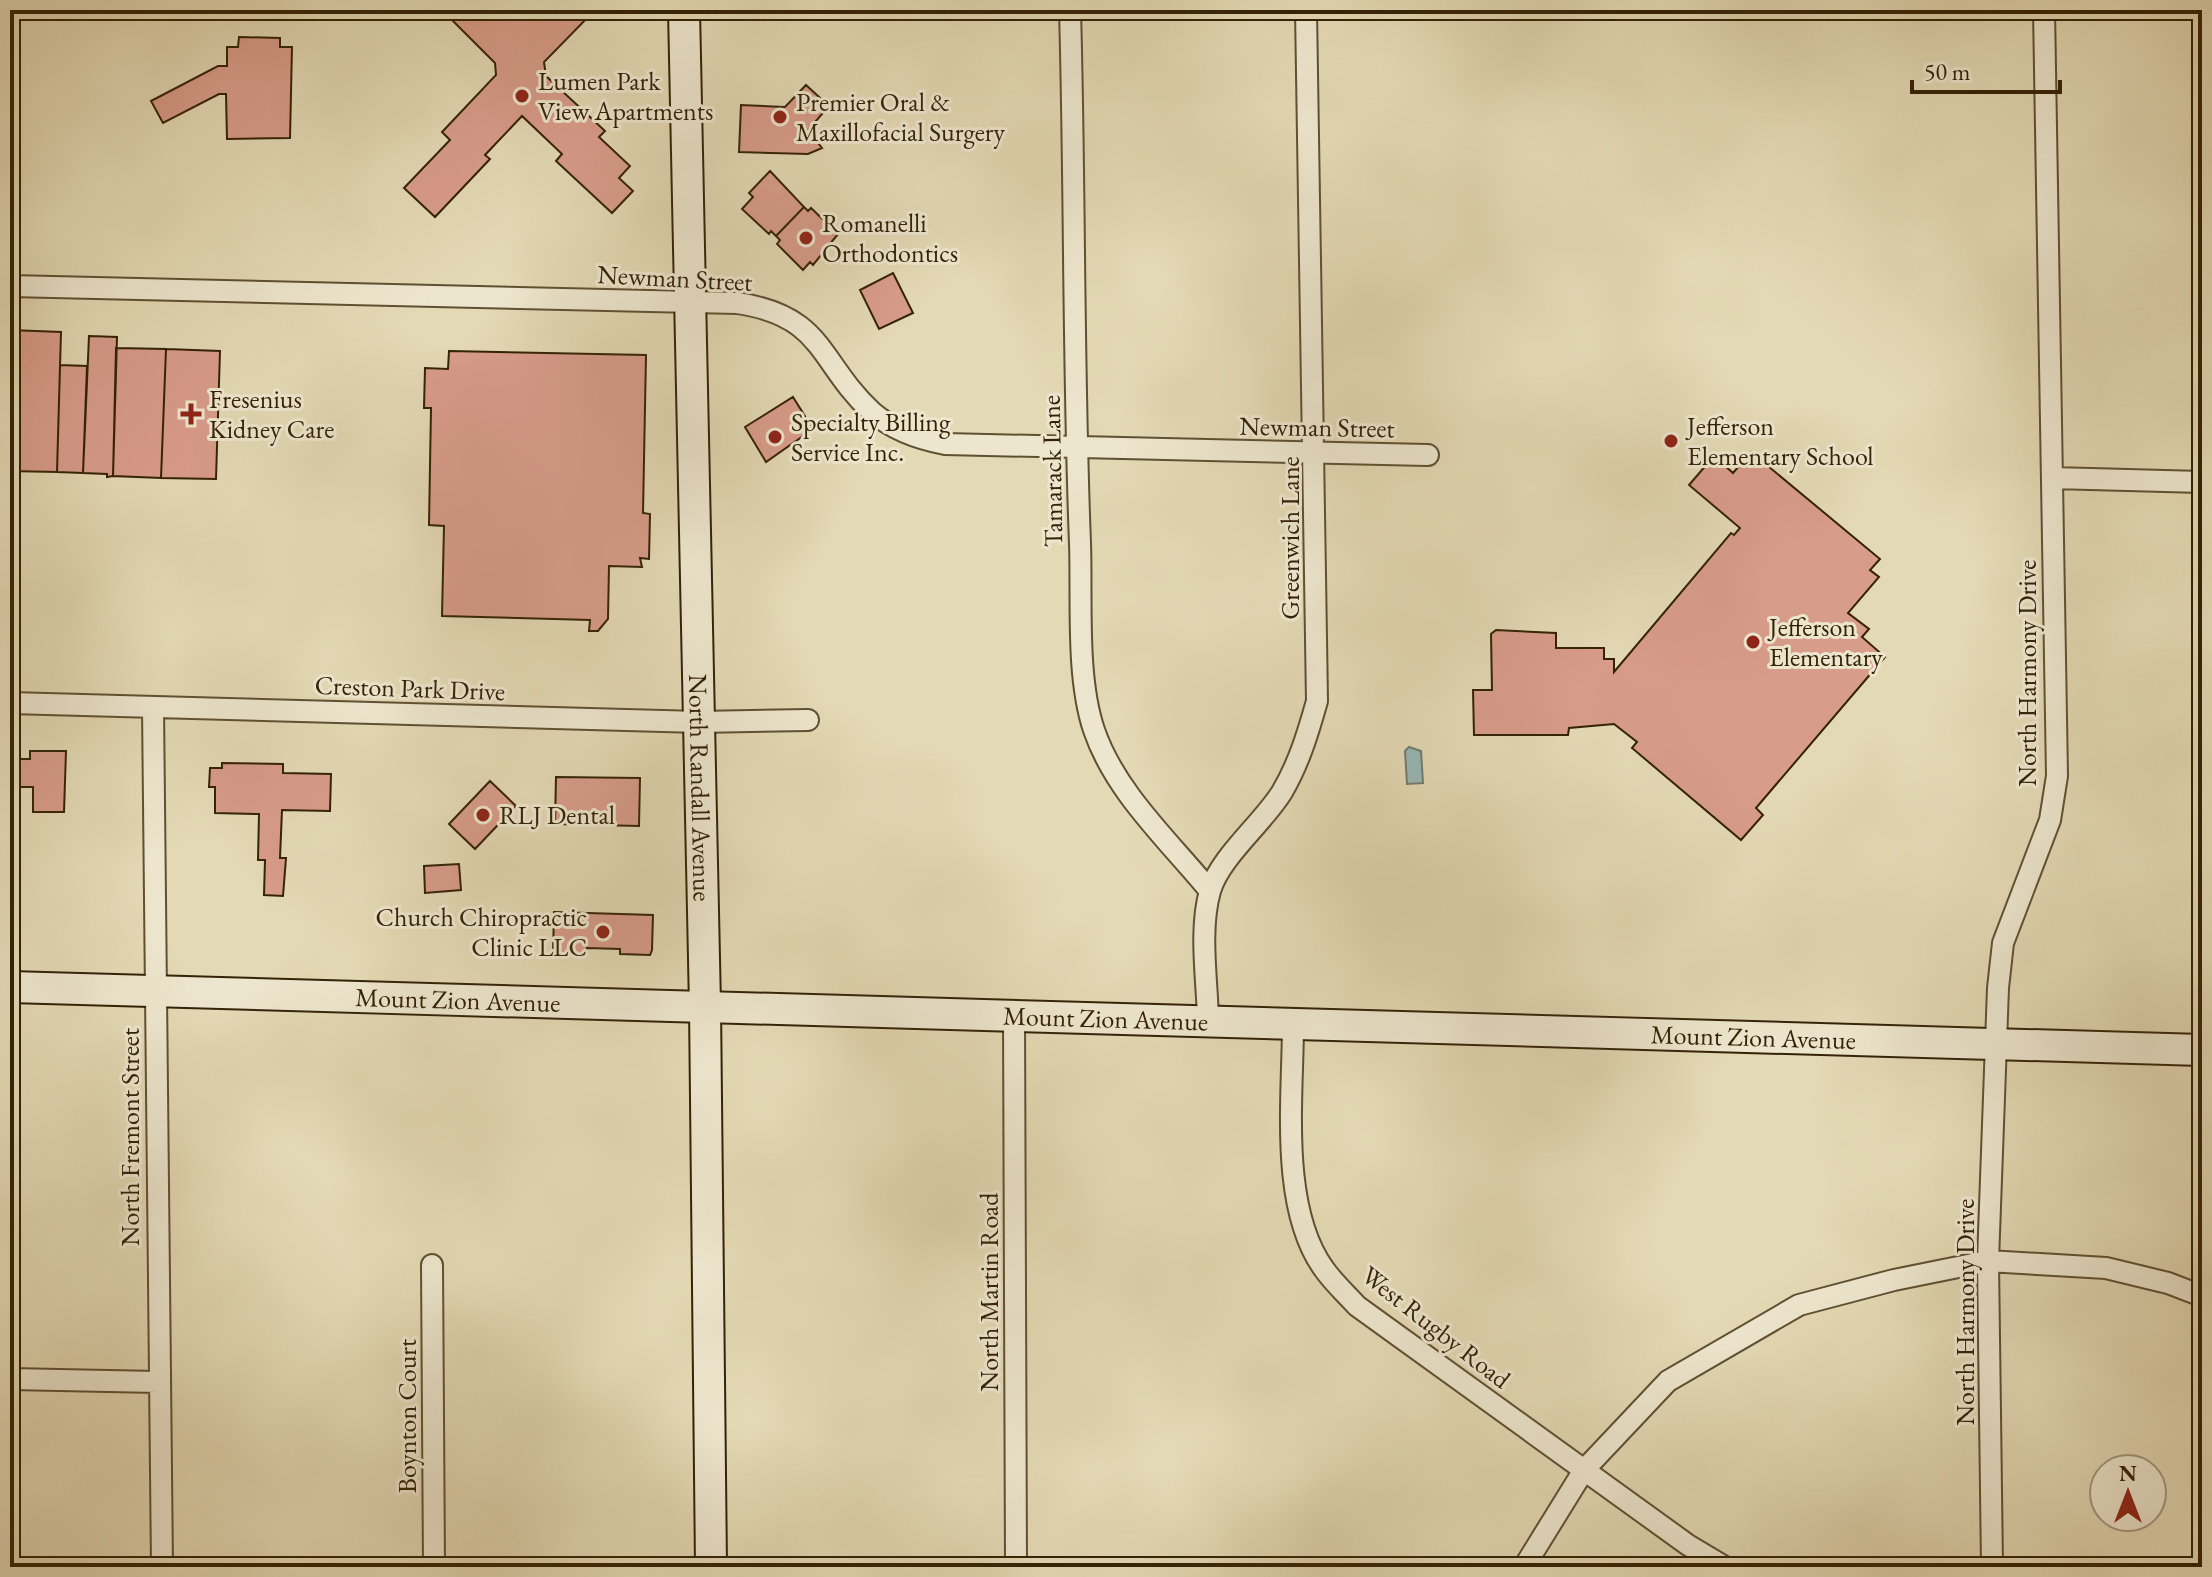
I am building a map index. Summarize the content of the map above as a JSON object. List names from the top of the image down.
{
  "streets": {
    "main road": ["North Randall Avenue", "Mount Zion Avenue"],
    "street": [
      "Newman Street",
      "Tamarack Lane",
      "Greenwich Lane",
      "North Harmony Drive",
      "Creston Park Drive",
      "North Fremont Street",
      "North Martin Road",
      "West Rugby Road",
      "Boynton Court"
    ]
  },
  "crossings": [
    ["Newman Street", "Tamarack Lane"],
    ["Newman Street", "Greenwich Lane"],
    ["Newman Street", "North Randall Avenue"],
    ["Tamarack Lane", "Greenwich Lane"],
    ["North Harmony Drive", "Mount Zion Avenue"],
    ["Creston Park Drive", "North Randall Avenue"],
    ["Creston Park Drive", "North Fremont Street"],
    ["North Randall Avenue", "Mount Zion Avenue"],
    ["Mount Zion Avenue", "North Fremont Street"],
    ["Mount Zion Avenue", "North Martin Road"],
    ["Mount Zion Avenue", "West Rugby Road"]
  ],
  "places": {
    "other": [
      "Lumen Park View Apartments",
      "Premier Oral & Maxillofacial Surgery",
      "Romanelli Orthodontics",
      "Specialty Billing Service Inc.",
      "Jefferson Elementary School",
      "Jefferson Elementary",
      "RLJ Dental",
      "Church Chiropractic Clinic LLC"
    ],
    "health": ["Fresenius Kidney Care"]
  },
  "scale_bar": "50 m",
  "north": "top"
}
